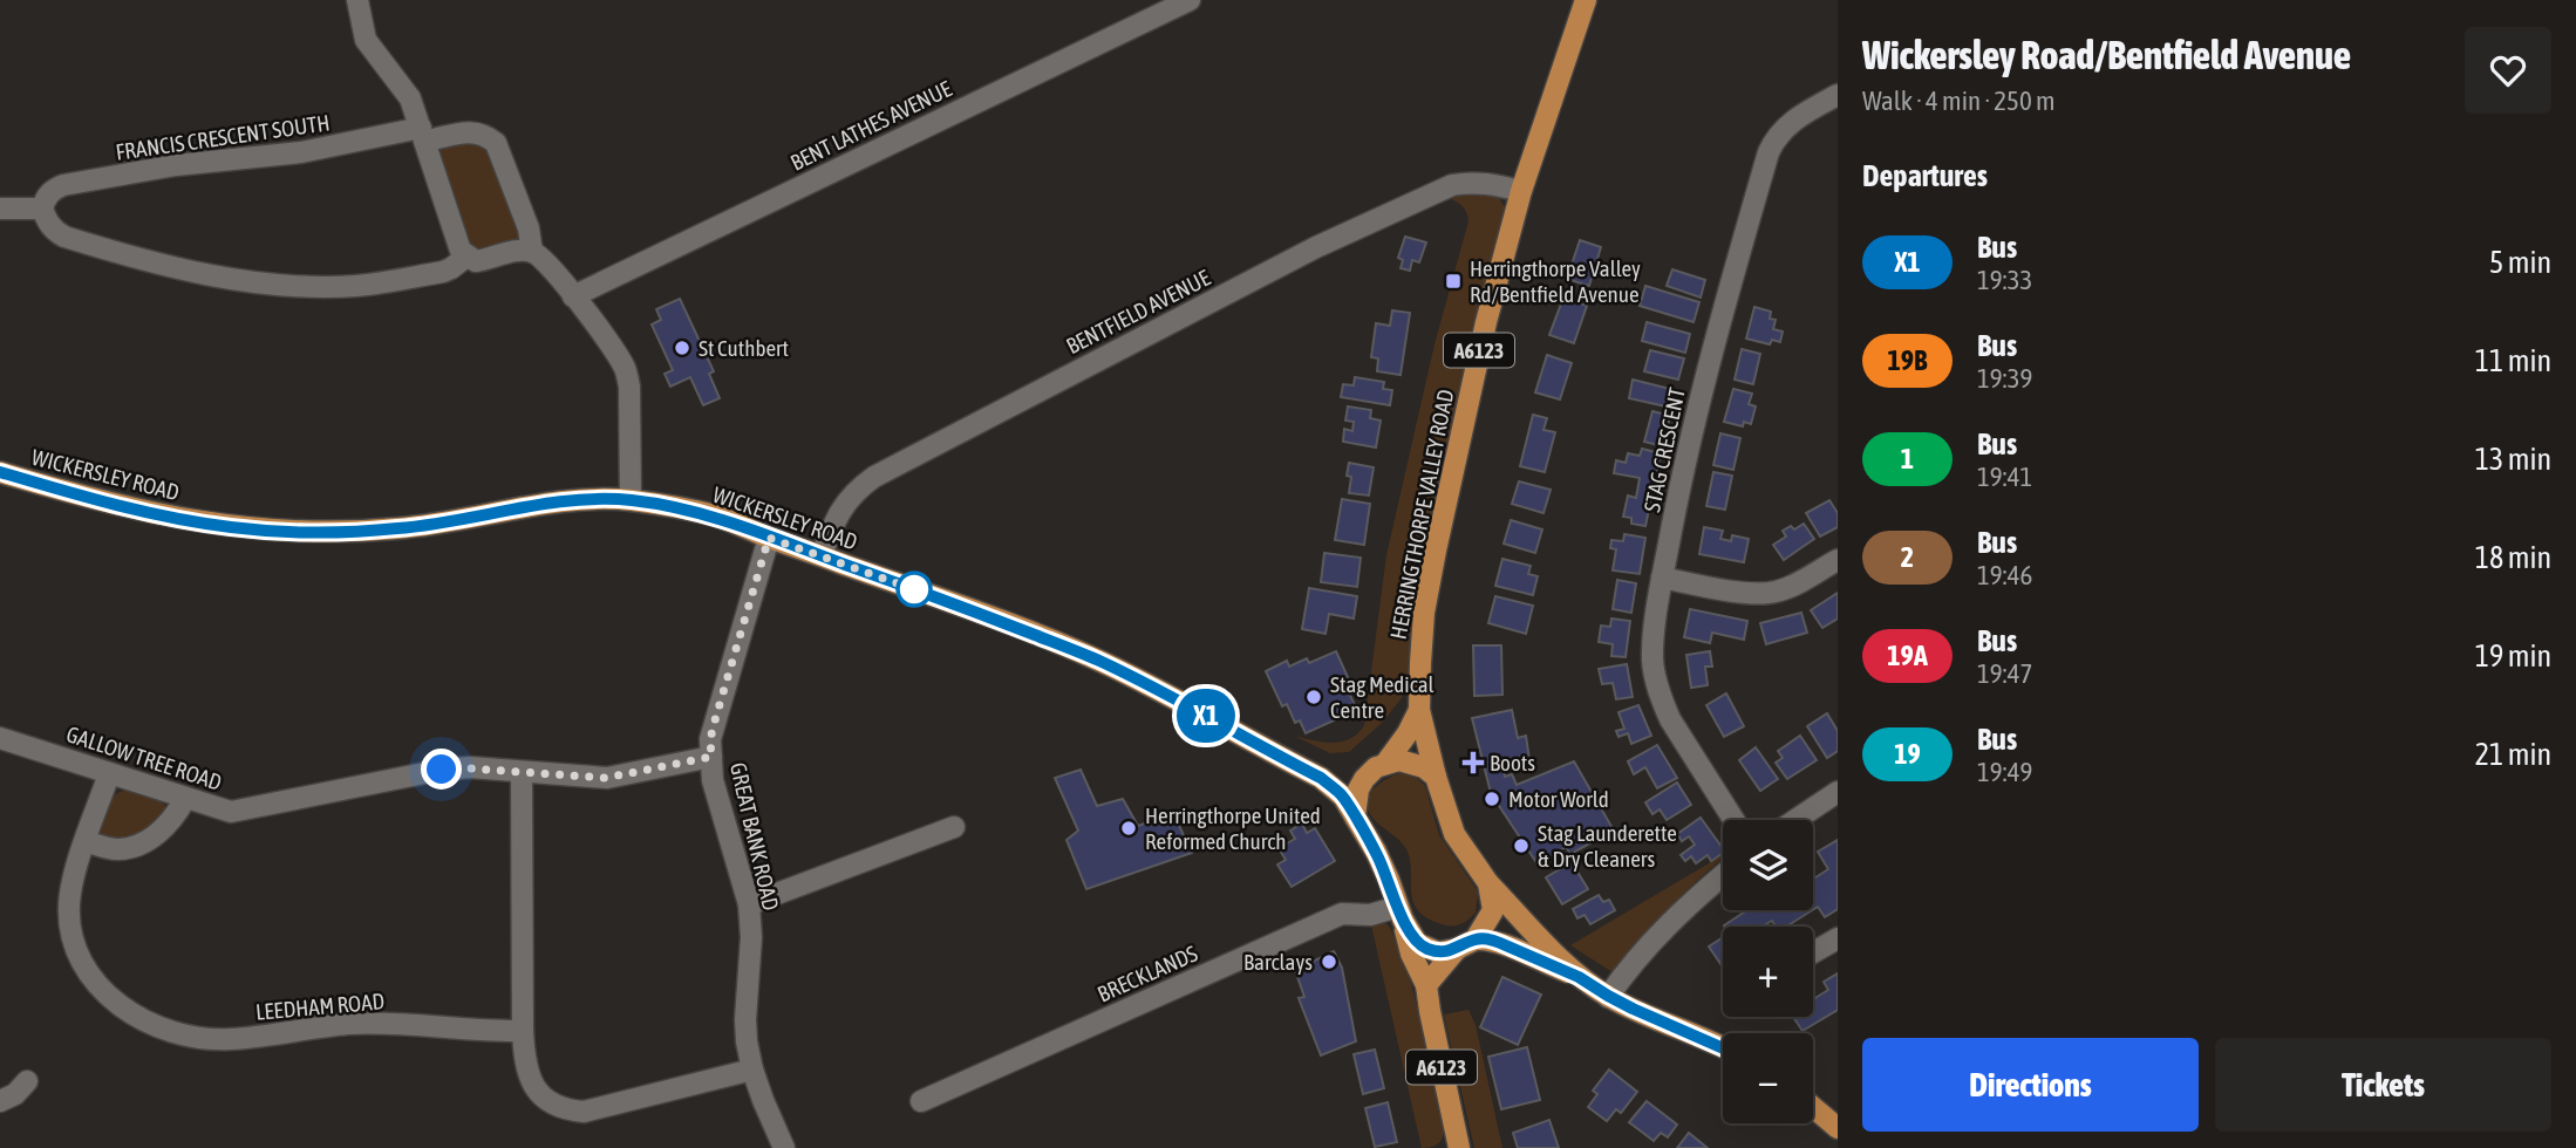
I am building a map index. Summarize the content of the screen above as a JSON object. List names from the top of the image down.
{
  "streets": {
    "main road": ["A6123", "WICKERSLEY ROAD", "HERRINGTHORPE VALLEY ROAD"],
    "street": [
      "BENT LATHES AVENUE",
      "FRANCIS CRESCENT SOUTH",
      "BENTFIELD AVENUE",
      "STAG CRESCENT",
      "GALLOW TREE ROAD",
      "GREAT BANK ROAD",
      "BRECKLANDS",
      "LEEDHAM ROAD"
    ]
  },
  "crossings": [
    ["BENTFIELD AVENUE", "WICKERSLEY ROAD"],
    ["BENTFIELD AVENUE", "HERRINGTHORPE VALLEY ROAD"],
    ["A6123", "WICKERSLEY ROAD"],
    ["A6123", "BRECKLANDS"],
    ["WICKERSLEY ROAD", "HERRINGTHORPE VALLEY ROAD"],
    ["WICKERSLEY ROAD", "GREAT BANK ROAD"],
    ["WICKERSLEY ROAD", "BRECKLANDS"],
    ["GALLOW TREE ROAD", "GREAT BANK ROAD"],
    ["GALLOW TREE ROAD", "LEEDHAM ROAD"]
  ],
  "places": {
    "transit": ["Herringthorpe Valley Rd/Bentfield Avenue"],
    "other": [
      "St Cuthbert",
      "Stag Medical Centre",
      "Motor World",
      "Herringthorpe United Reformed Church",
      "Stag Launderette & Dry Cleaners",
      "Barclays"
    ],
    "health": ["Boots"]
  },
  "lines": ["bus line X1"],
  "page": {
    "on_map": "X1",
    "heading": [
      ["Wickersley Road/Bentfield Avenue", "Walk · 4 min · 250 m"],
      "Departures"
    ],
    "list": [
      {
        "mark": "X1",
        "name": "Bus",
        "note": "19:33",
        "value": "5 min"
      },
      {
        "mark": "19B",
        "name": "Bus",
        "note": "19:39",
        "value": "11 min"
      },
      {
        "mark": "1",
        "name": "Bus",
        "note": "19:41",
        "value": "13 min"
      },
      {
        "mark": "2",
        "name": "Bus",
        "note": "19:46",
        "value": "18 min"
      },
      {
        "mark": "19A",
        "name": "Bus",
        "note": "19:47",
        "value": "19 min"
      },
      {
        "mark": "19",
        "name": "Bus",
        "note": "19:49",
        "value": "21 min"
      }
    ],
    "map_buttons": ["+", "−"],
    "buttons": ["Directions", "Tickets"]
  }
}
